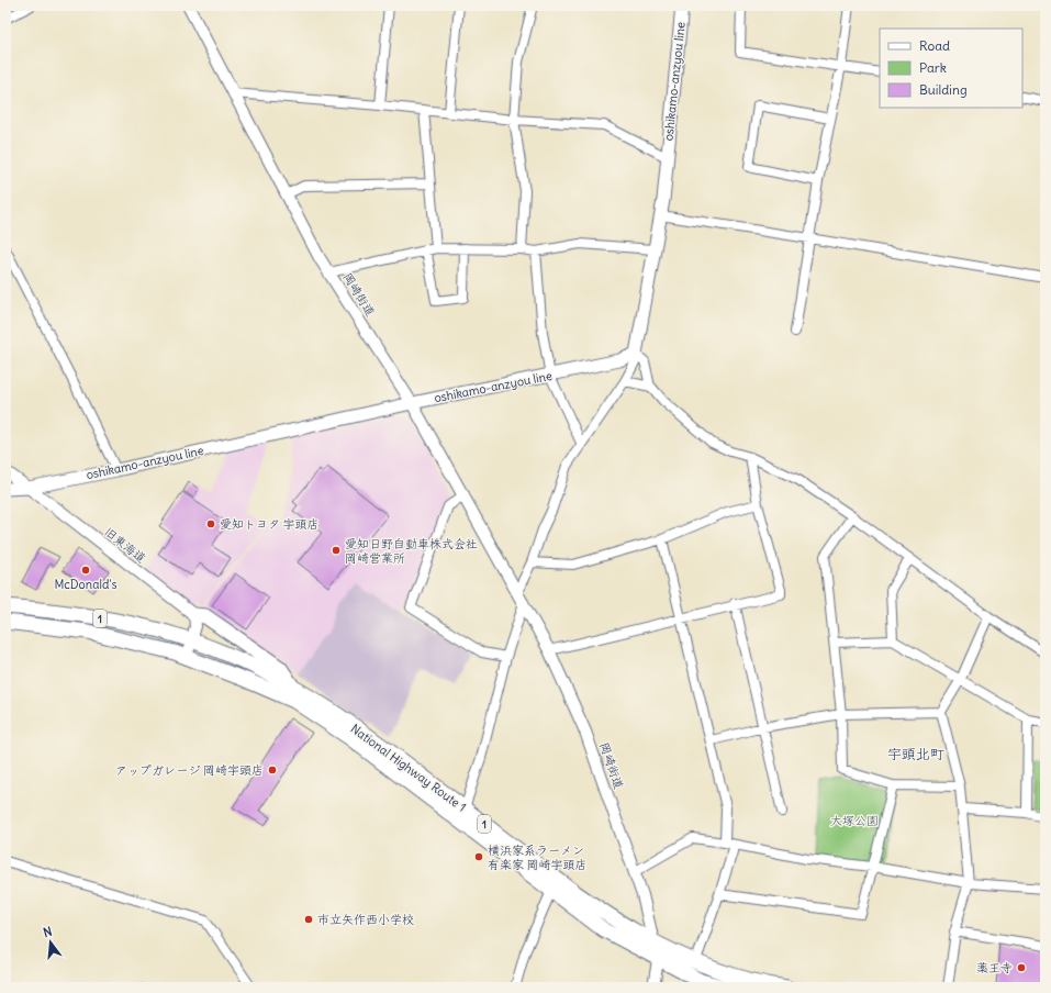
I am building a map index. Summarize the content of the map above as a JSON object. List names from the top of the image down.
{
  "streets": {
    "highway": ["1", "National Highway Route 1"],
    "main road": ["oshikamo-anzyou line"],
    "street": ["岡崎街道", "旧東海道"]
  },
  "crossings": [
    ["oshikamo-anzyou line", "岡崎街道"],
    ["oshikamo-anzyou line", "旧東海道"],
    ["岡崎街道", "National Highway Route 1"]
  ],
  "districts": ["宇頭北町"],
  "parks": ["大塚公園"],
  "places": [
    "愛知トヨタ 宇頭店",
    "愛知日野自動車株式会社 岡崎営業所",
    "McDonald's",
    "アップガレージ 岡崎宇頭店",
    "横浜家系ラーメン 有楽家 岡崎宇頭店",
    "市立矢作西小学校",
    "薬王寺"
  ],
  "legend": ["Road", "Park", "Building"],
  "north": "top"
}
